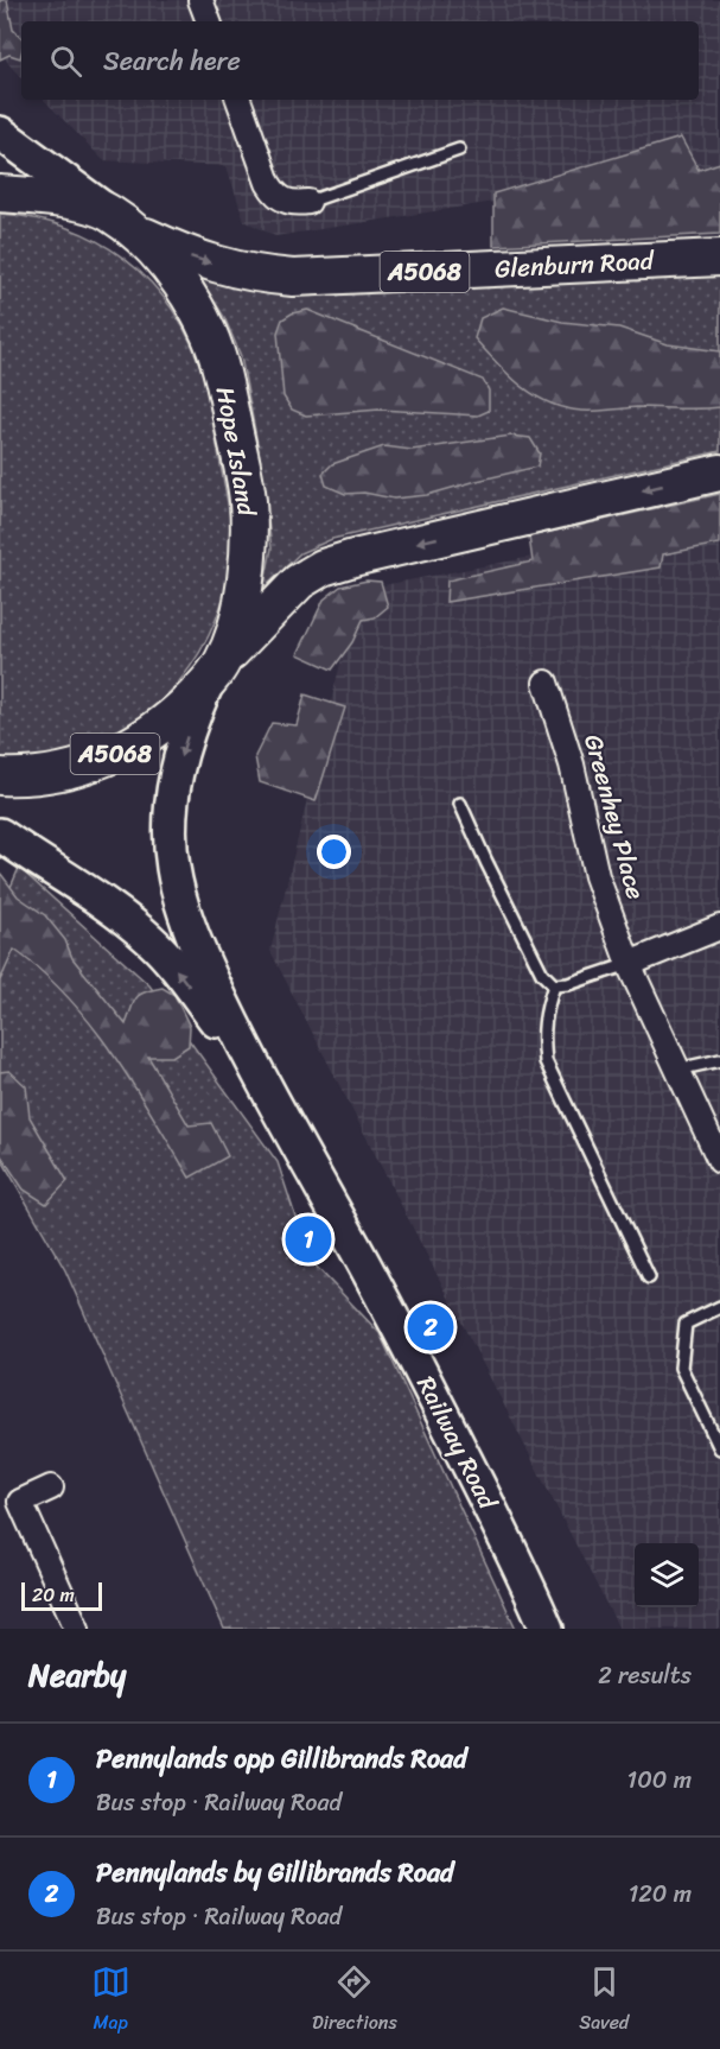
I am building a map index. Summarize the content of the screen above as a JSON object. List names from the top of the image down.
{
  "streets": {
    "main road": [
      "Glenburn Road",
      "A5068",
      "Hope Island",
      "Railway Road"
    ],
    "street": ["Greenhey Place"]
  },
  "crossings": [
    ["Glenburn Road", "Hope Island"],
    ["A5068", "Hope Island"],
    ["A5068", "Railway Road"],
    ["Hope Island", "Railway Road"]
  ],
  "one_way": ["Glenburn Road"],
  "scale_bar": "20 m",
  "page": {
    "search": "Search here",
    "pins": ["1", "2"],
    "scale": "20 m",
    "heading": ["Nearby", "2 results"],
    "list": [
      {
        "mark": "1",
        "name": "Pennylands opp Gillibrands Road",
        "note": "Bus stop · Railway Road",
        "value": "100 m"
      },
      {
        "mark": "2",
        "name": "Pennylands by Gillibrands Road",
        "note": "Bus stop · Railway Road",
        "value": "120 m"
      }
    ],
    "nav": ["Map", "Directions", "Saved"]
  }
}
